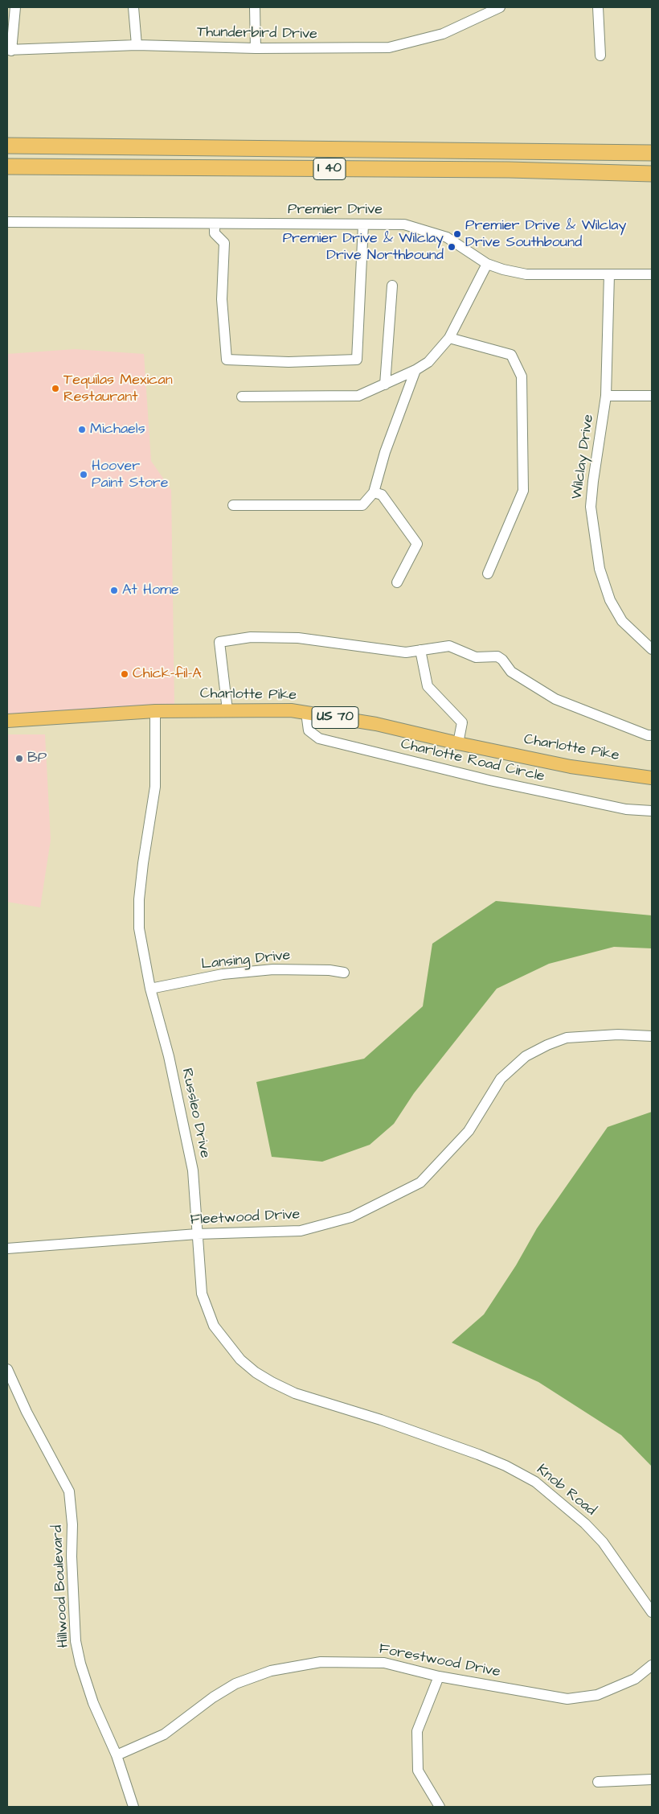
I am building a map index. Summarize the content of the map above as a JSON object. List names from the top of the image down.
{
  "streets": {
    "highway": ["I 40"],
    "main road": ["Charlotte Pike", "US 70"],
    "street": [
      "Thunderbird Drive",
      "Premier Drive",
      "Wilclay Drive",
      "Charlotte Road Circle",
      "Lansing Drive",
      "Russleo Drive",
      "Fleetwood Drive",
      "Knob Road",
      "Hillwood Boulevard",
      "Forestwood Drive"
    ]
  },
  "crossings": [
    ["Premier Drive", "Wilclay Drive"],
    ["Charlotte Pike", "Charlotte Road Circle"],
    ["Charlotte Pike", "Russleo Drive"],
    ["Lansing Drive", "Russleo Drive"],
    ["Russleo Drive", "Fleetwood Drive"],
    ["Russleo Drive", "Knob Road"],
    ["Hillwood Boulevard", "Forestwood Drive"]
  ],
  "places": [
    "Premier Drive & Wilclay Drive Southbound",
    "Premier Drive & Wilclay Drive Northbound",
    "Tequilas Mexican Restaurant",
    "Michaels",
    "Hoover Paint Store",
    "At Home",
    "Chick-fil-A",
    "BP"
  ]
}
